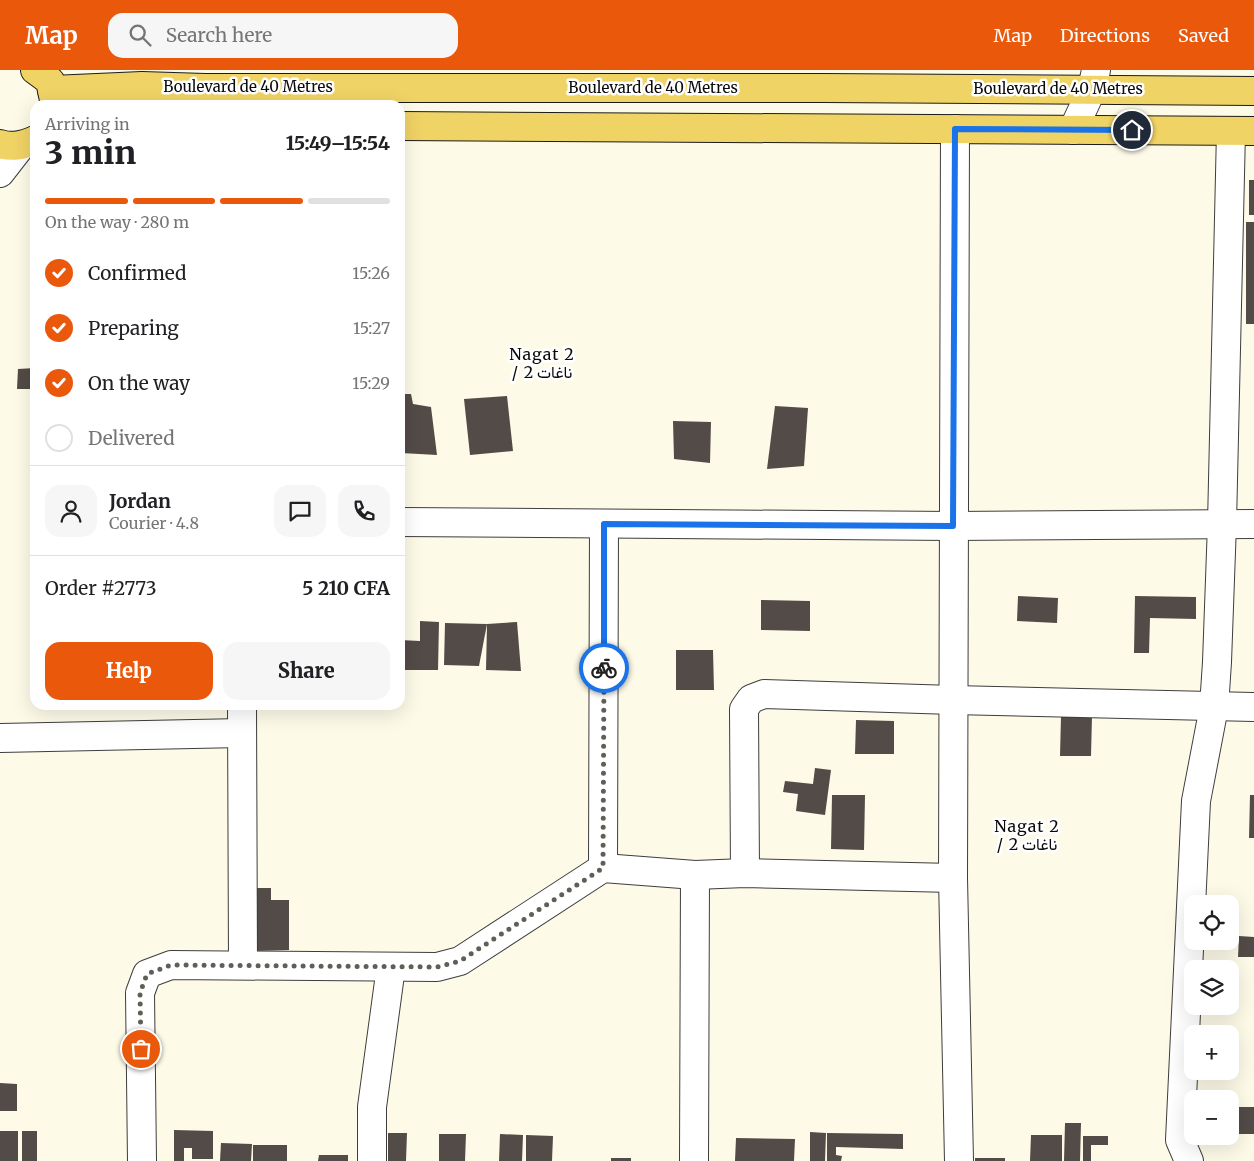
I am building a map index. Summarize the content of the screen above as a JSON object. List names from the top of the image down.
{
  "streets": {
    "main road": ["Boulevard de 40 Metres"]
  },
  "districts": ["Nagat 2 / ناغات 2", "Nagat 2 / ناغات 2"],
  "page": {
    "header": "Map",
    "search": "Search here",
    "nav": ["Map", "Directions", "Saved"],
    "heading": ["3 min", "Arriving in", "15:49–15:54"],
    "panel": [
      "Jordan",
      "Courier · 4.8",
      "Order #2773",
      "5 210 CFA"
    ],
    "bar": "On the way · 280 m",
    "list": [
      ["Confirmed", "15:26"],
      ["Preparing", "15:27"],
      ["On the way", "15:29"],
      "Delivered"
    ],
    "buttons": ["Help", "Share"],
    "map_buttons": ["+", "−"]
  }
}
